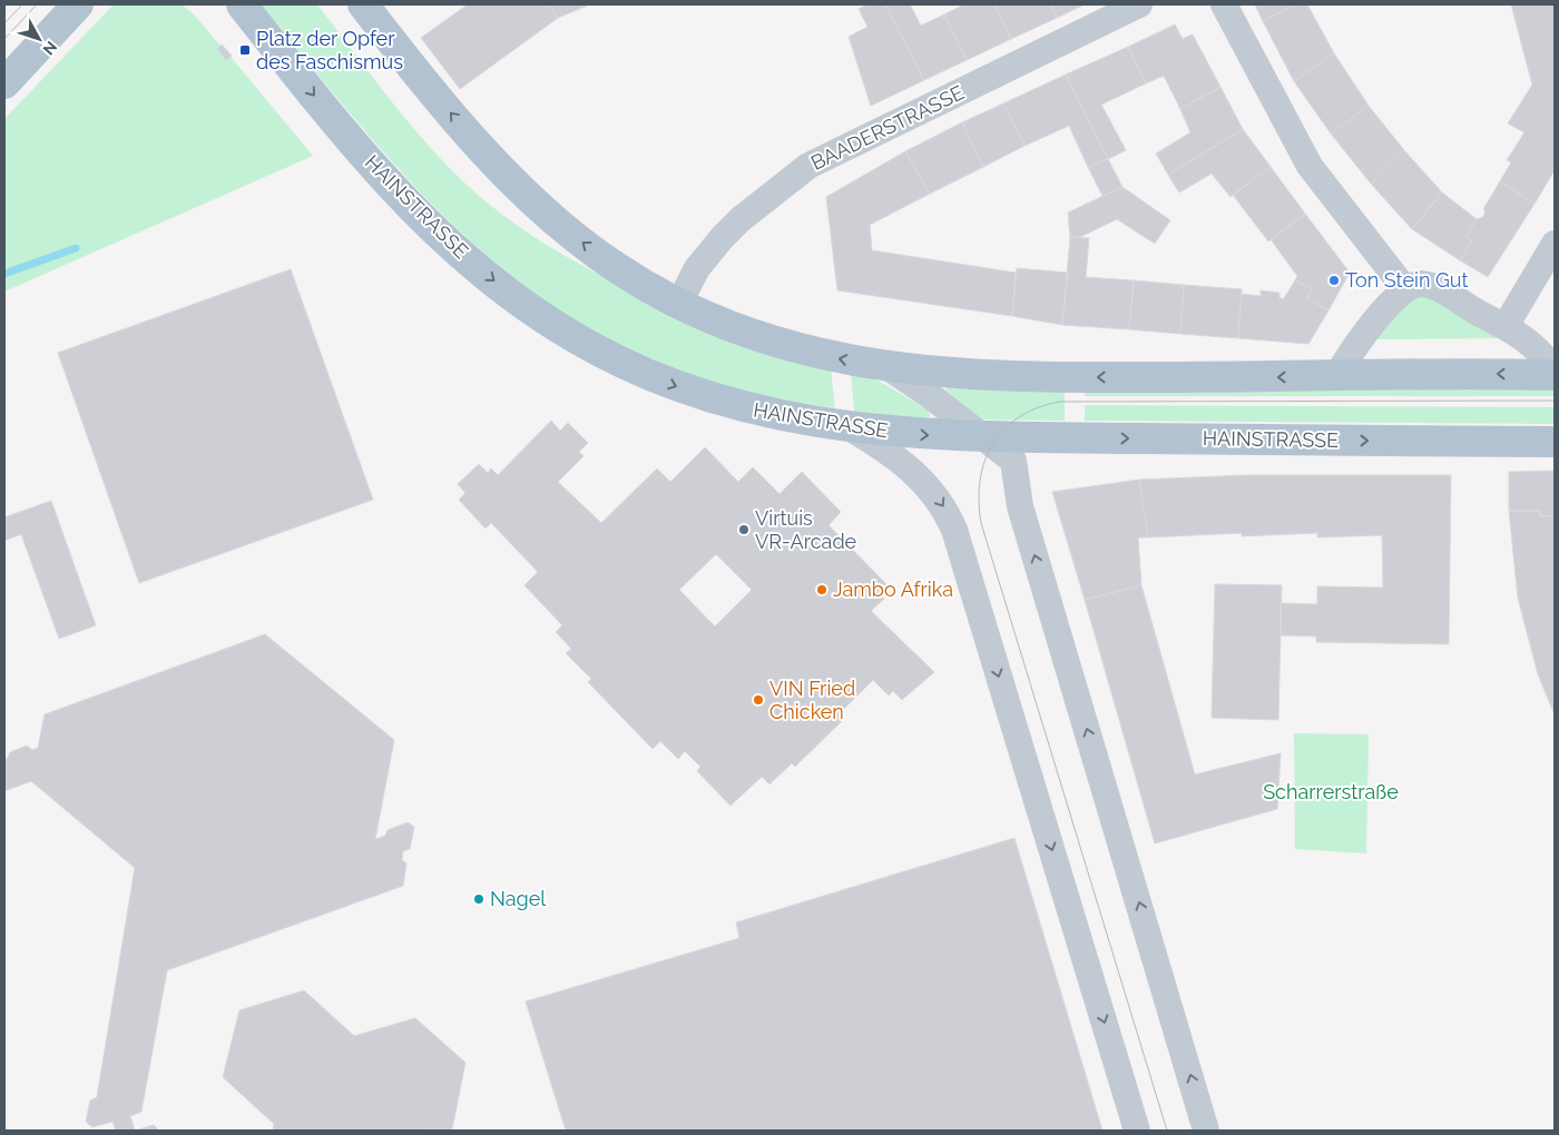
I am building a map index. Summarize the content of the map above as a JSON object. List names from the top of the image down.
{
  "streets": {
    "main road": ["HAINSTRASSE"],
    "street": ["BAADERSTRASSE"]
  },
  "parks": ["Scharrerstraße"],
  "places": {
    "transit": ["Platz der Opfer des Faschismus"],
    "other": [
      "Ton Stein Gut",
      "Virtuis VR-Arcade",
      "Jambo Afrika",
      "VIN Fried Chicken",
      "Nagel"
    ]
  },
  "north": "bottom right"
}
